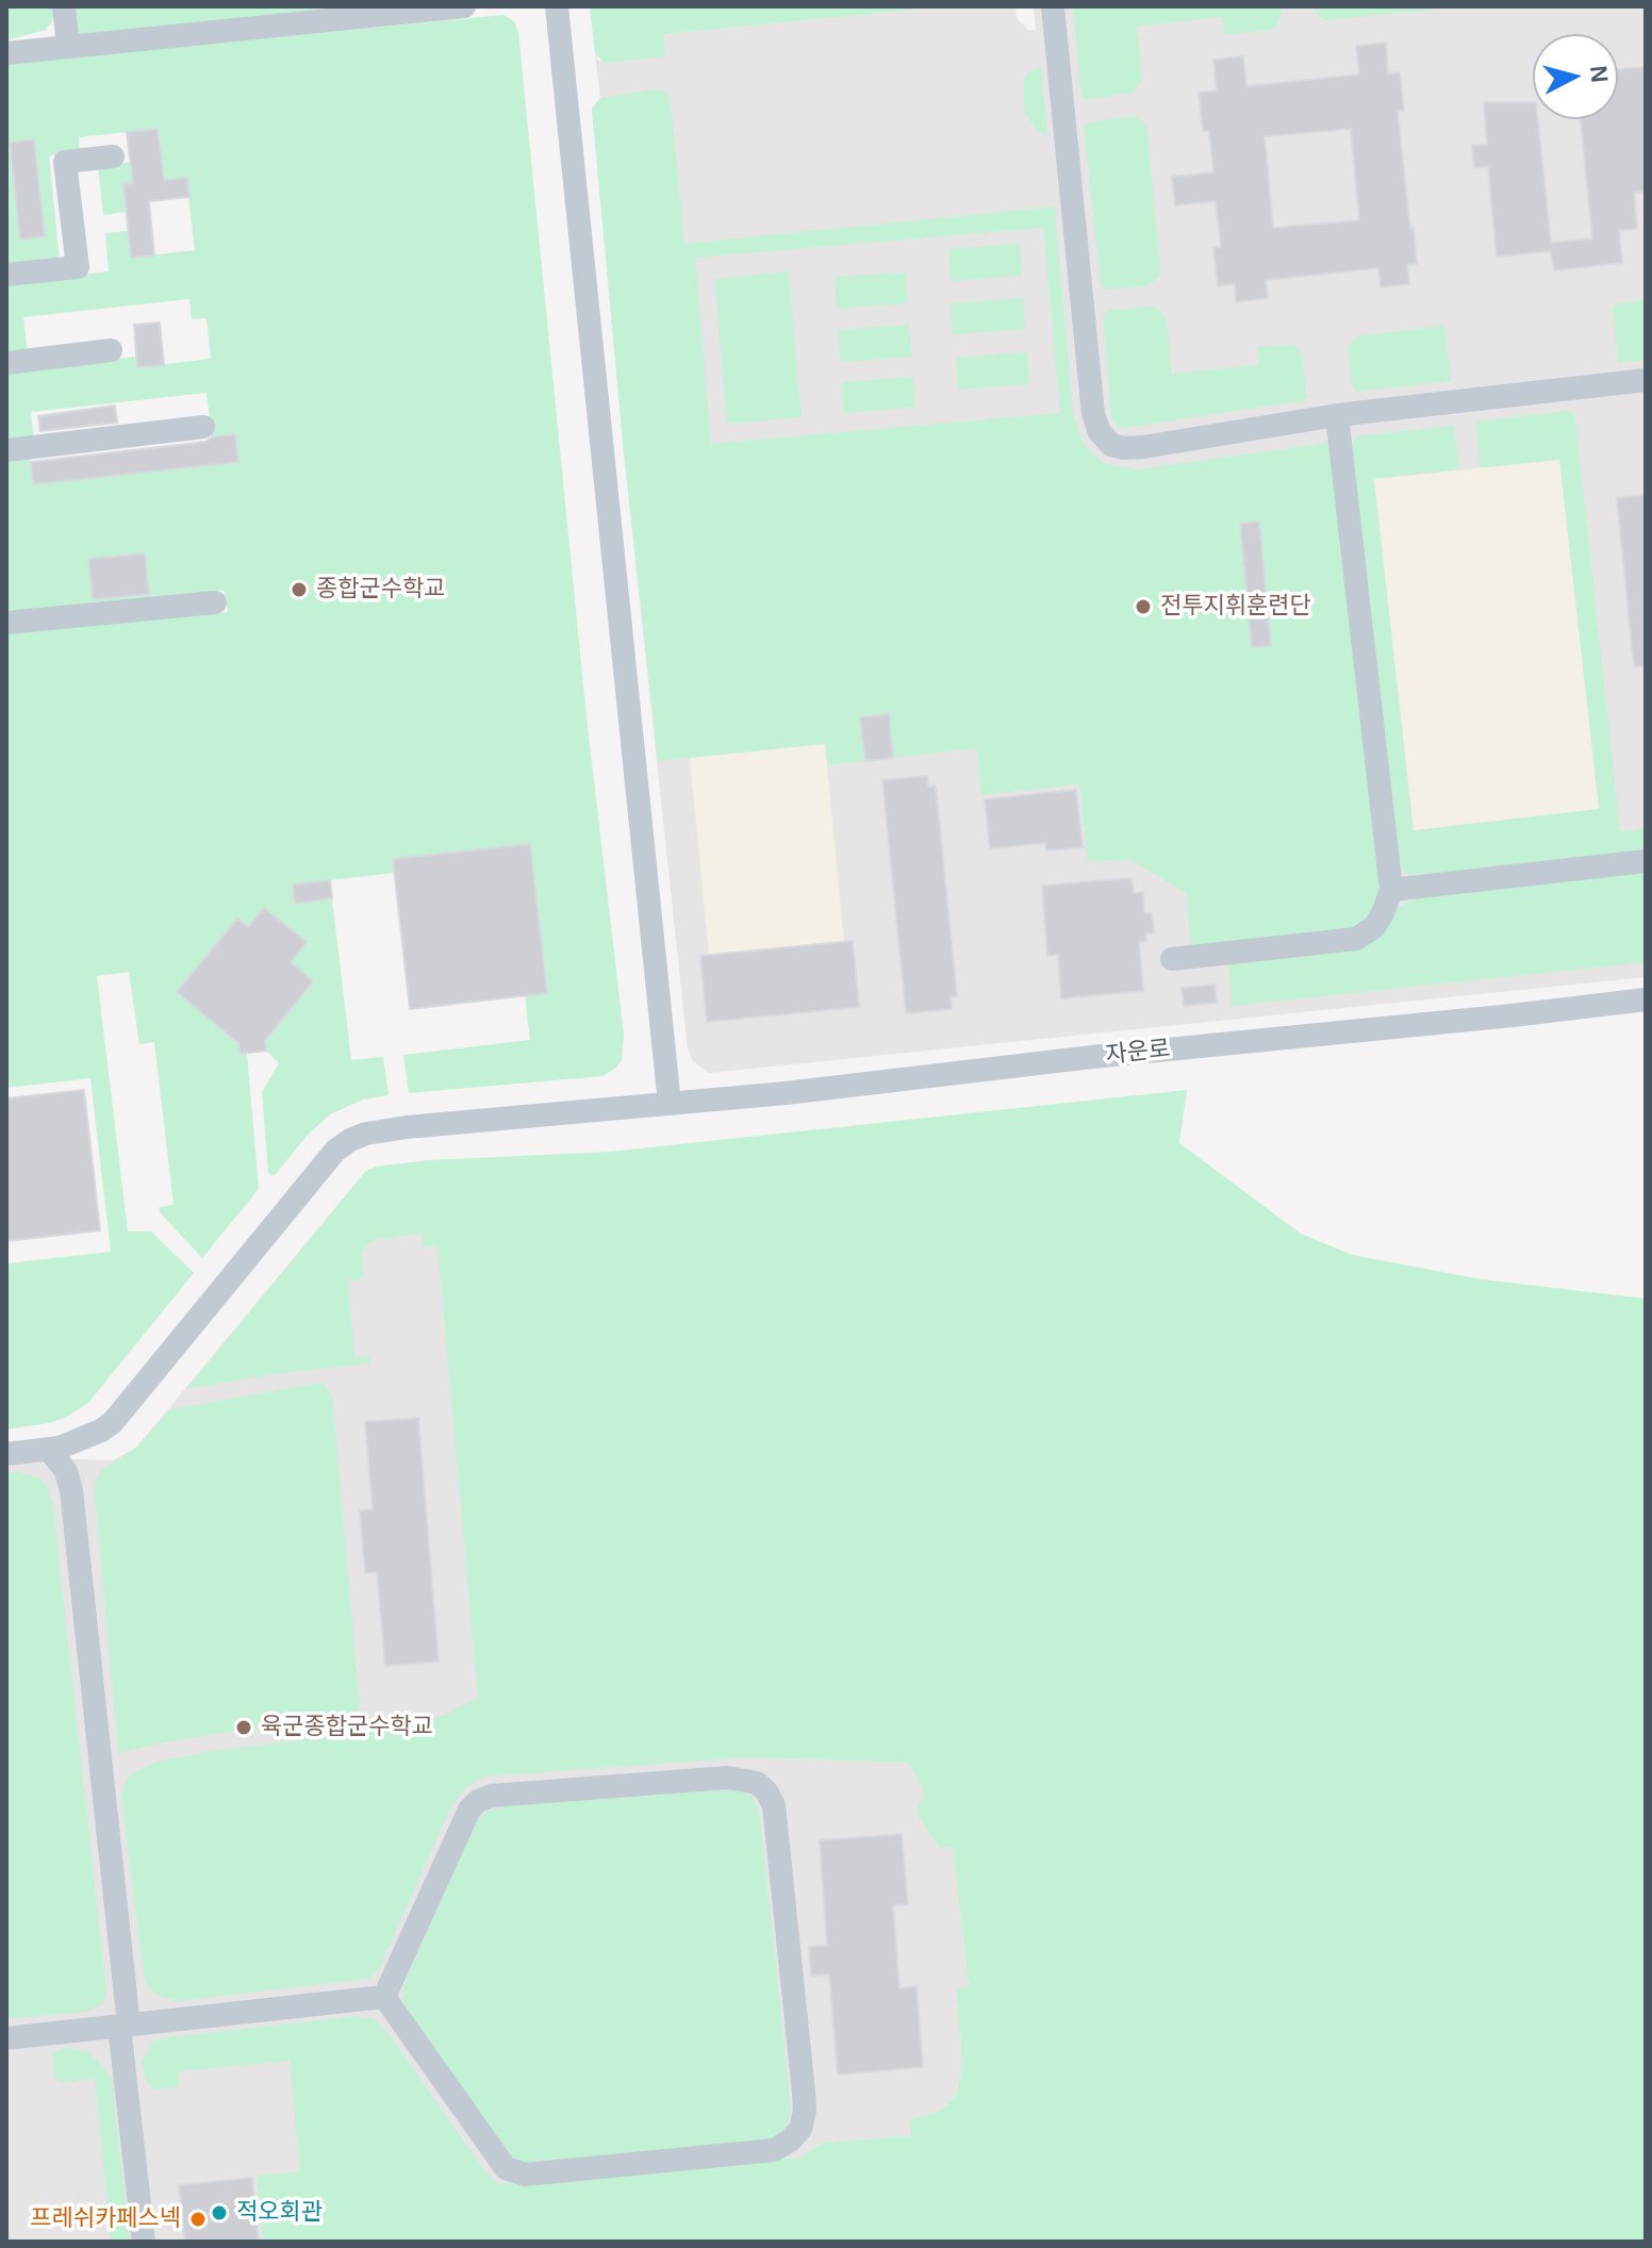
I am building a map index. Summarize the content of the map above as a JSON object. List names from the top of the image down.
{
  "streets": {
    "street": ["자운로"]
  },
  "places": [
    "종합군수학교",
    "전투지휘훈련단",
    "육군종합군수학교",
    "적오회관",
    "프레쉬카페스넥"
  ],
  "north": "right"
}
